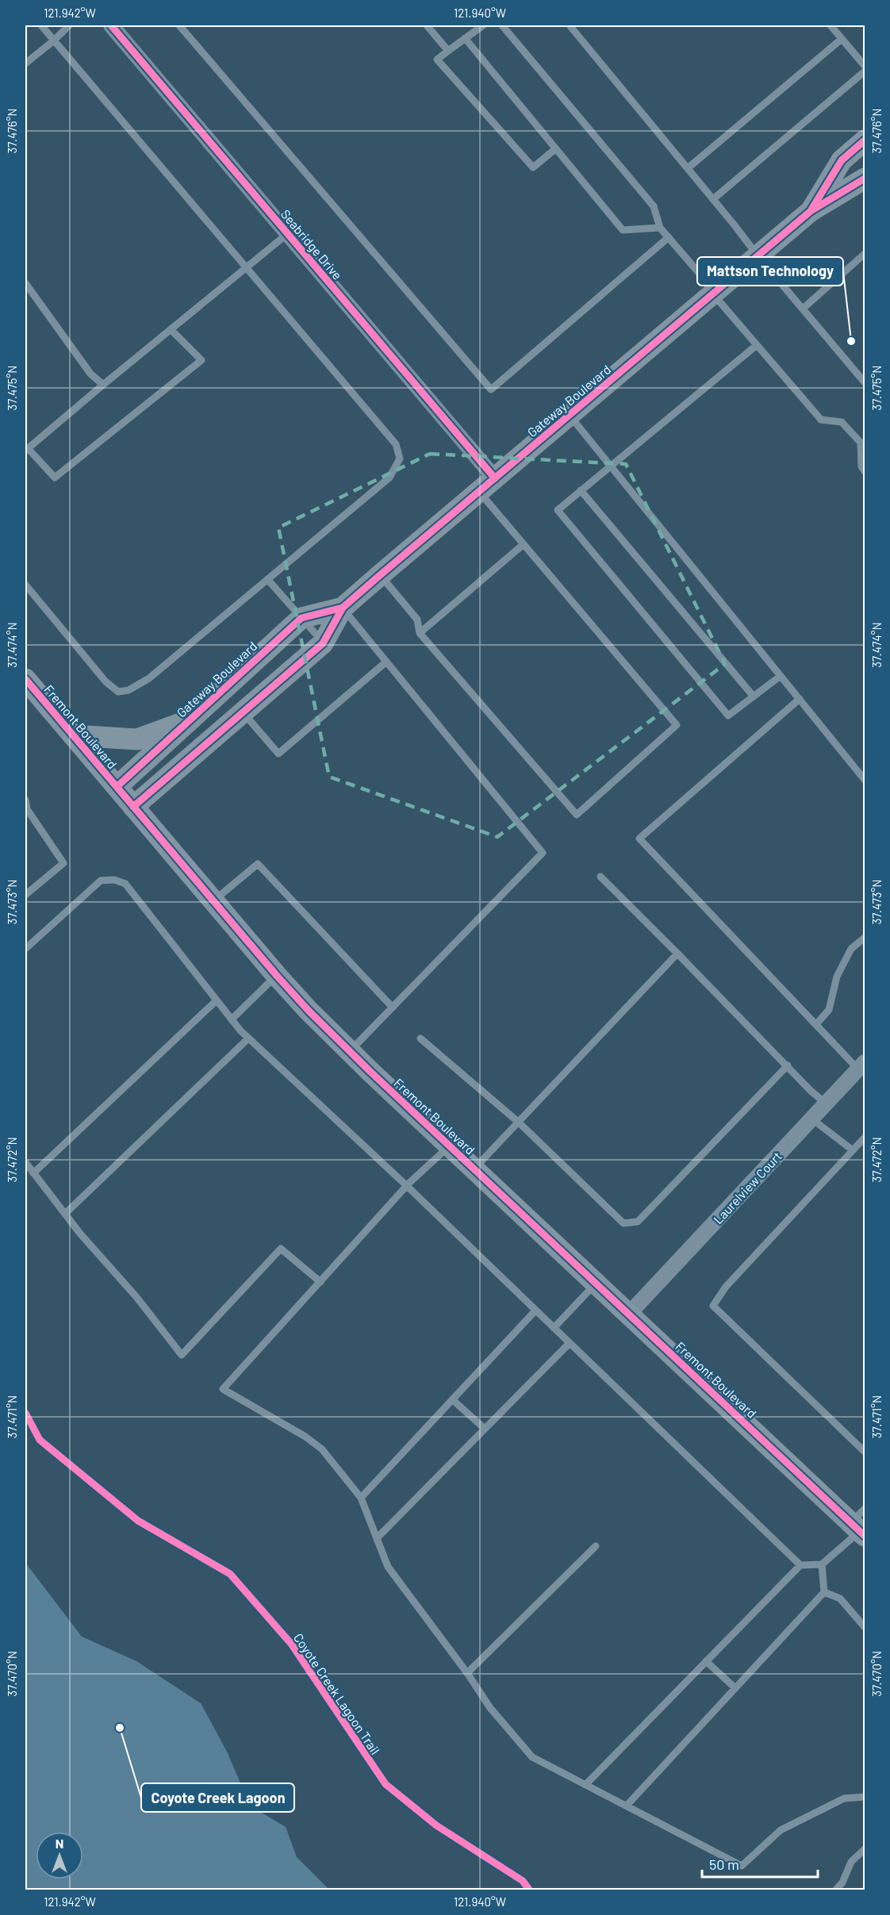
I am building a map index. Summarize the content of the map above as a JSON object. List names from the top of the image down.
{
  "streets": {
    "street": [
      "Seabridge Drive",
      "Gateway Boulevard",
      "Fremont Boulevard",
      "Laurelview Court"
    ],
    "cycle path": ["Coyote Creek Lagoon Trail"]
  },
  "crossings": [
    ["Seabridge Drive", "Gateway Boulevard"],
    ["Gateway Boulevard", "Fremont Boulevard"],
    ["Fremont Boulevard", "Laurelview Court"]
  ],
  "places": ["Mattson Technology", "Coyote Creek Lagoon"],
  "scale_bar": "50 m",
  "north": "top",
  "coordinates": [
    "121.942°W",
    "121.940°W",
    "37.476°N",
    "37.475°N",
    "37.474°N",
    "37.473°N",
    "37.472°N",
    "37.471°N",
    "37.470°N"
  ]
}
